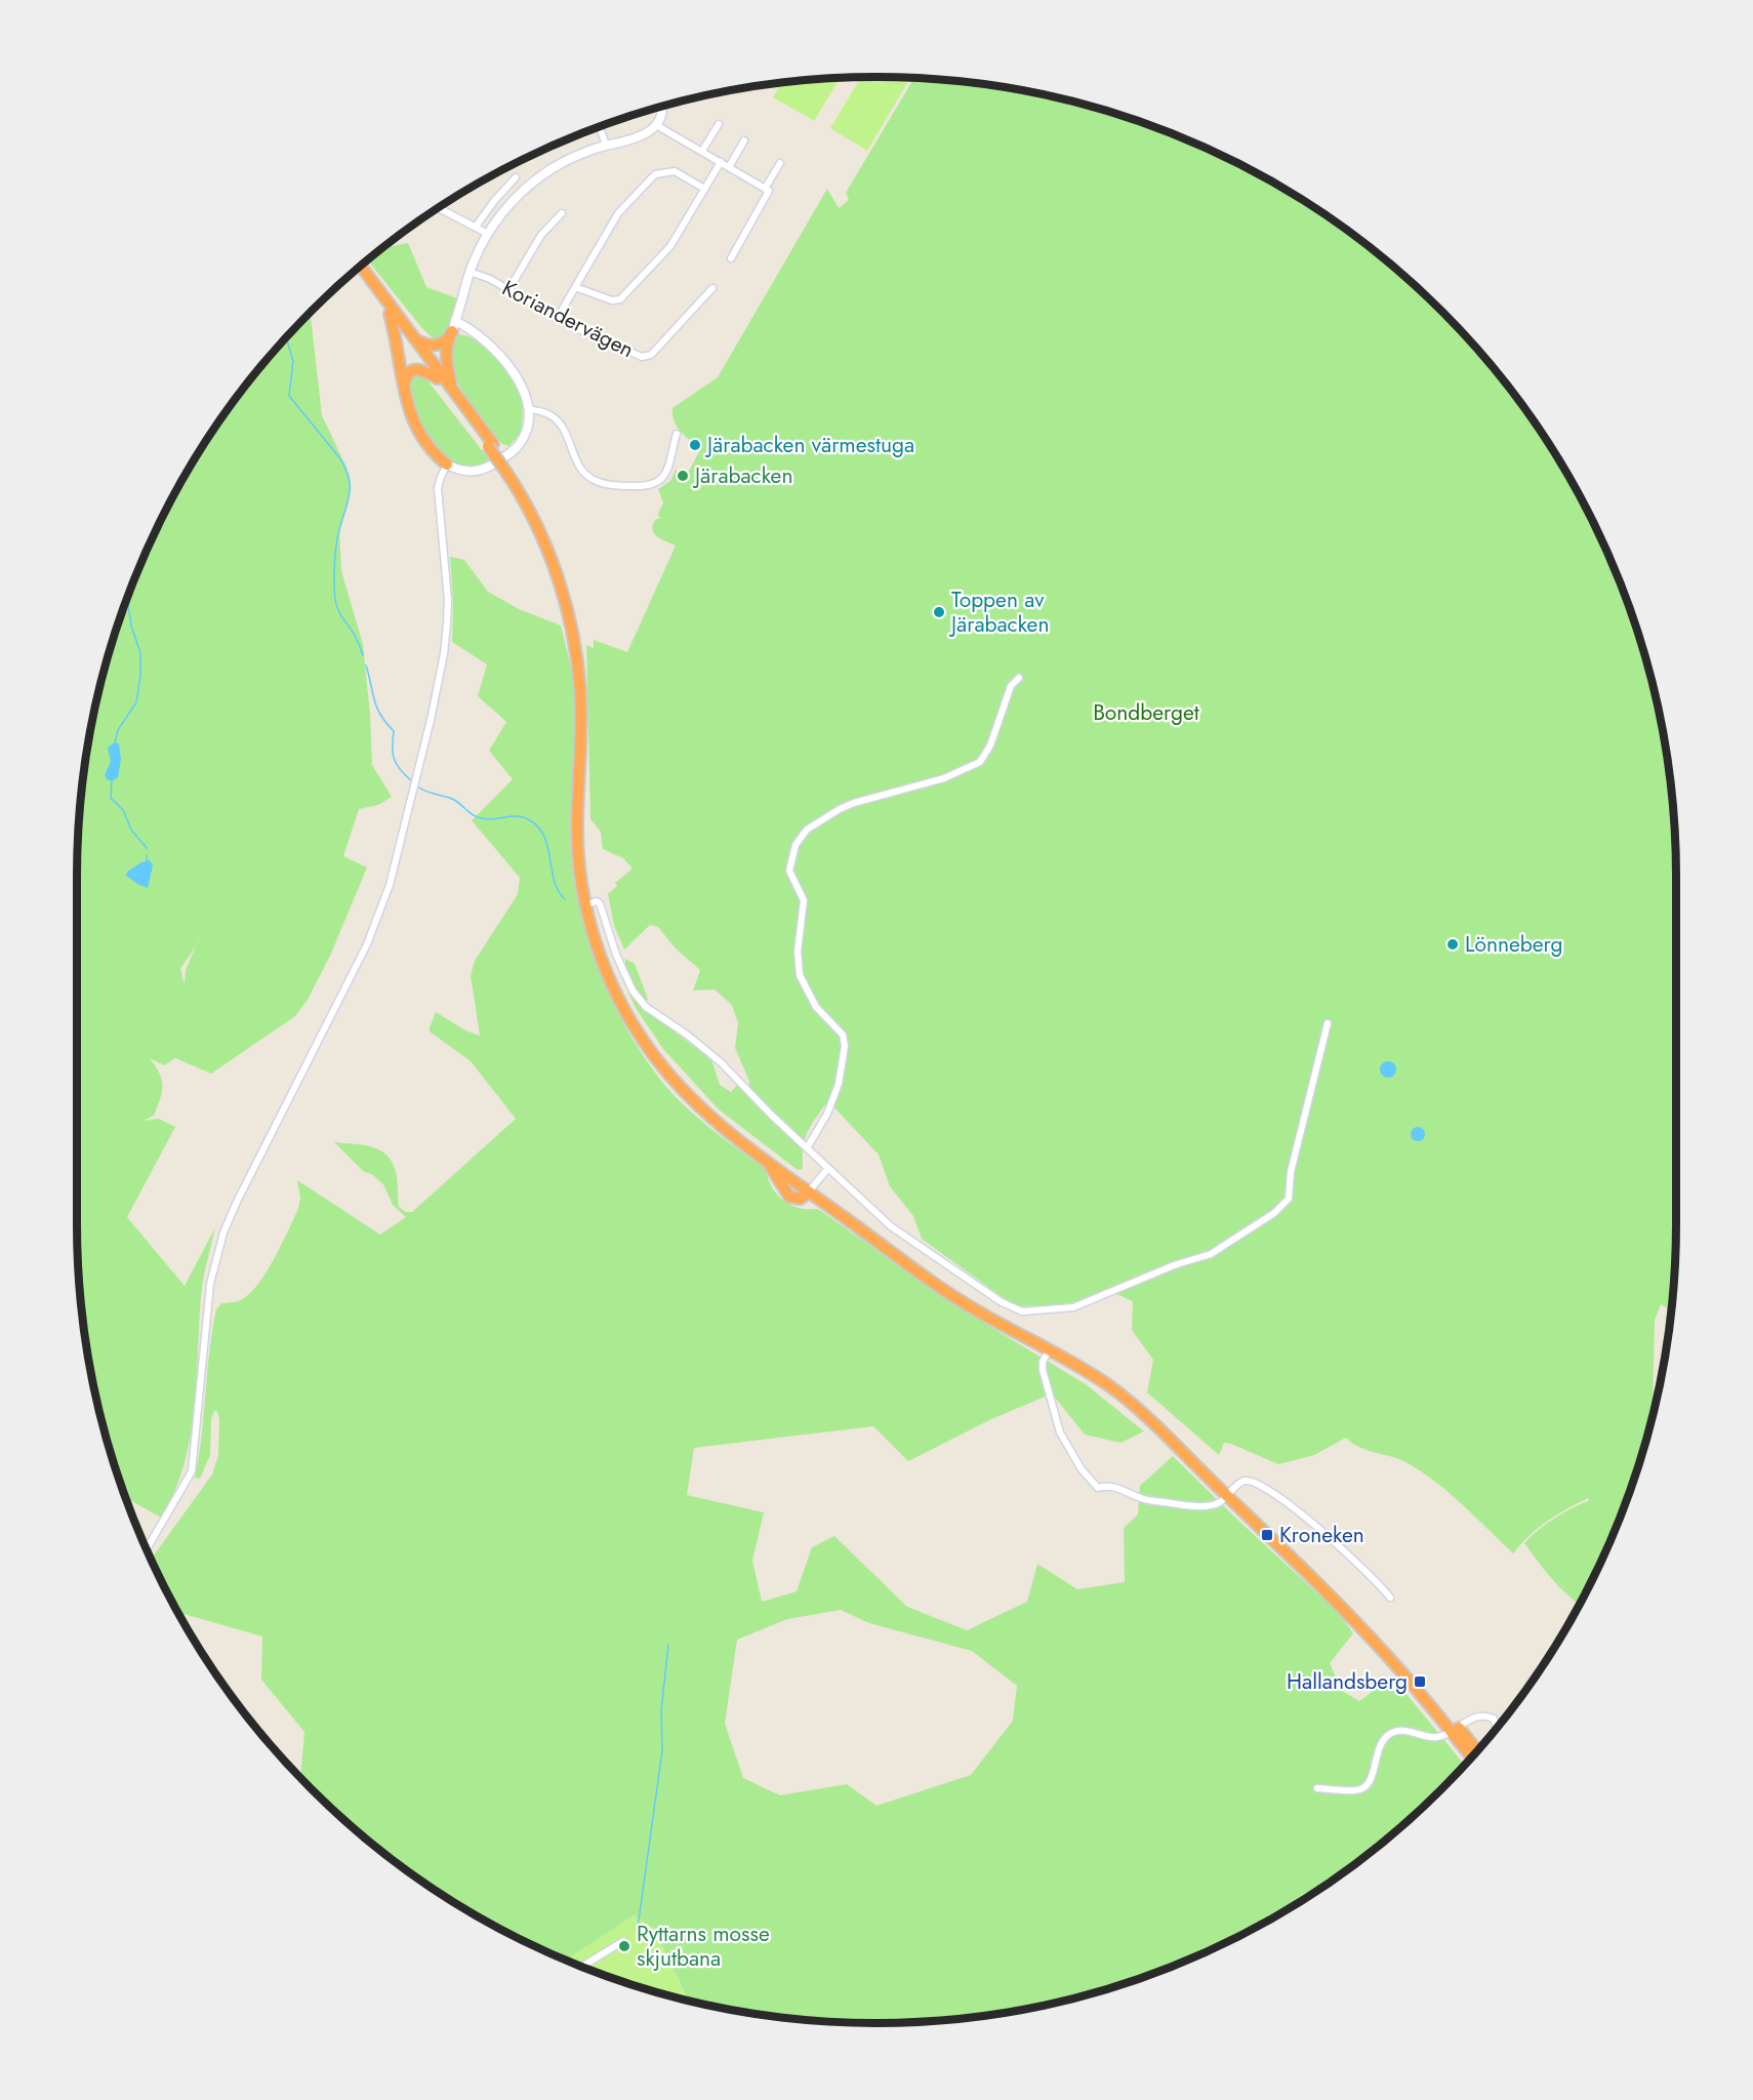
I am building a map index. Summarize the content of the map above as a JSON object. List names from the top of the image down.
{
  "streets": {
    "street": ["Koriandervägen"]
  },
  "parks": ["Bondberget"],
  "places": {
    "other": [
      "Järabacken värmestuga",
      "Järabacken",
      "Toppen av Järabacken",
      "Lönneberg",
      "Ryttarns mosse skjutbana"
    ],
    "transit": ["Kroneken", "Hallandsberg"]
  }
}
